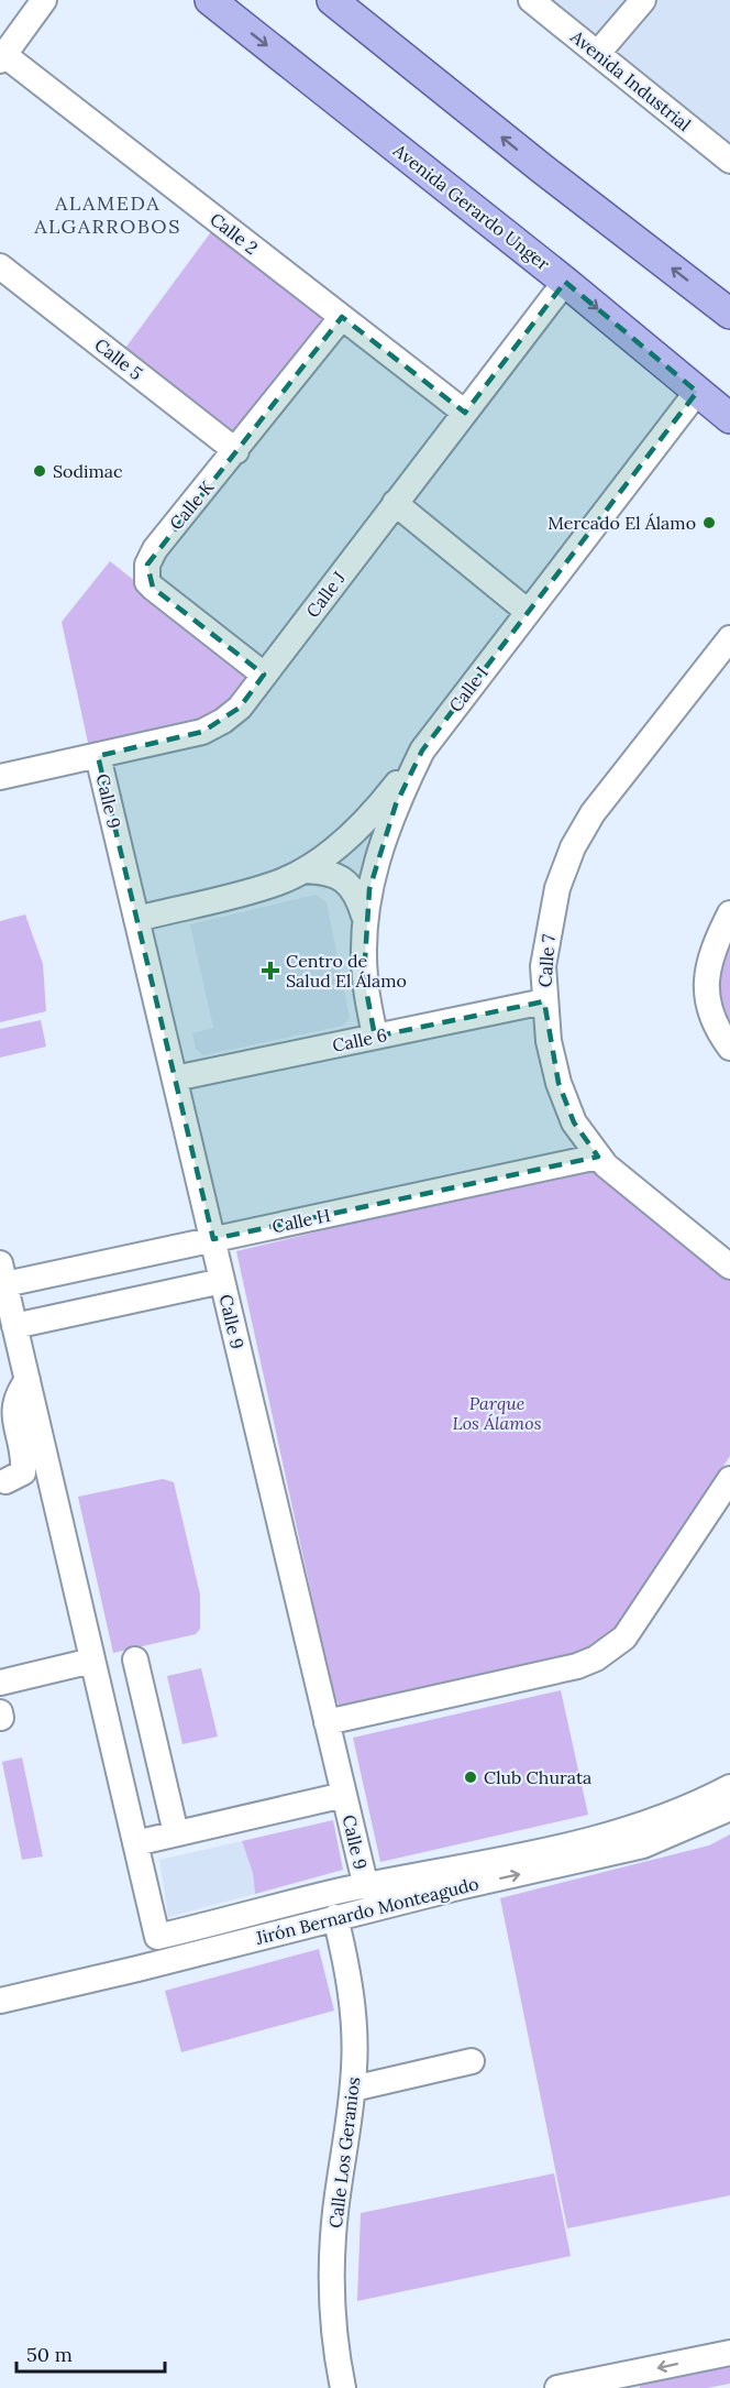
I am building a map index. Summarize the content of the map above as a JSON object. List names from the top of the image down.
{
  "streets": {
    "main road": ["Avenida Gerardo Unger"],
    "street": [
      "Avenida Industrial",
      "Calle 2",
      "Calle 5",
      "Calle K",
      "Calle J",
      "Calle I",
      "Calle 9",
      "Calle 7",
      "Calle 6",
      "Calle H",
      "Jirón Bernardo Monteagudo",
      "Calle Los Geranios"
    ]
  },
  "crossings": [
    ["Avenida Gerardo Unger", "Calle J"],
    ["Avenida Gerardo Unger", "Calle I"],
    ["Calle 2", "Calle K"],
    ["Calle 2", "Calle J"],
    ["Calle 5", "Calle K"],
    ["Calle K", "Calle J"],
    ["Calle J", "Calle 9"],
    ["Calle I", "Calle 6"],
    ["Calle 9", "Calle 6"],
    ["Calle 9", "Calle H"],
    ["Calle 9", "Jirón Bernardo Monteagudo"],
    ["Calle 7", "Calle 6"],
    ["Calle 7", "Calle H"],
    ["Jirón Bernardo Monteagudo", "Calle Los Geranios"]
  ],
  "districts": ["ALAMEDA ALGARROBOS"],
  "parks": ["Parque Los Álamos"],
  "places": {
    "other": ["Sodimac", "Mercado El Álamo", "Club Churata"],
    "health": ["Centro de Salud El Álamo"]
  },
  "scale_bar": "50 m"
}
